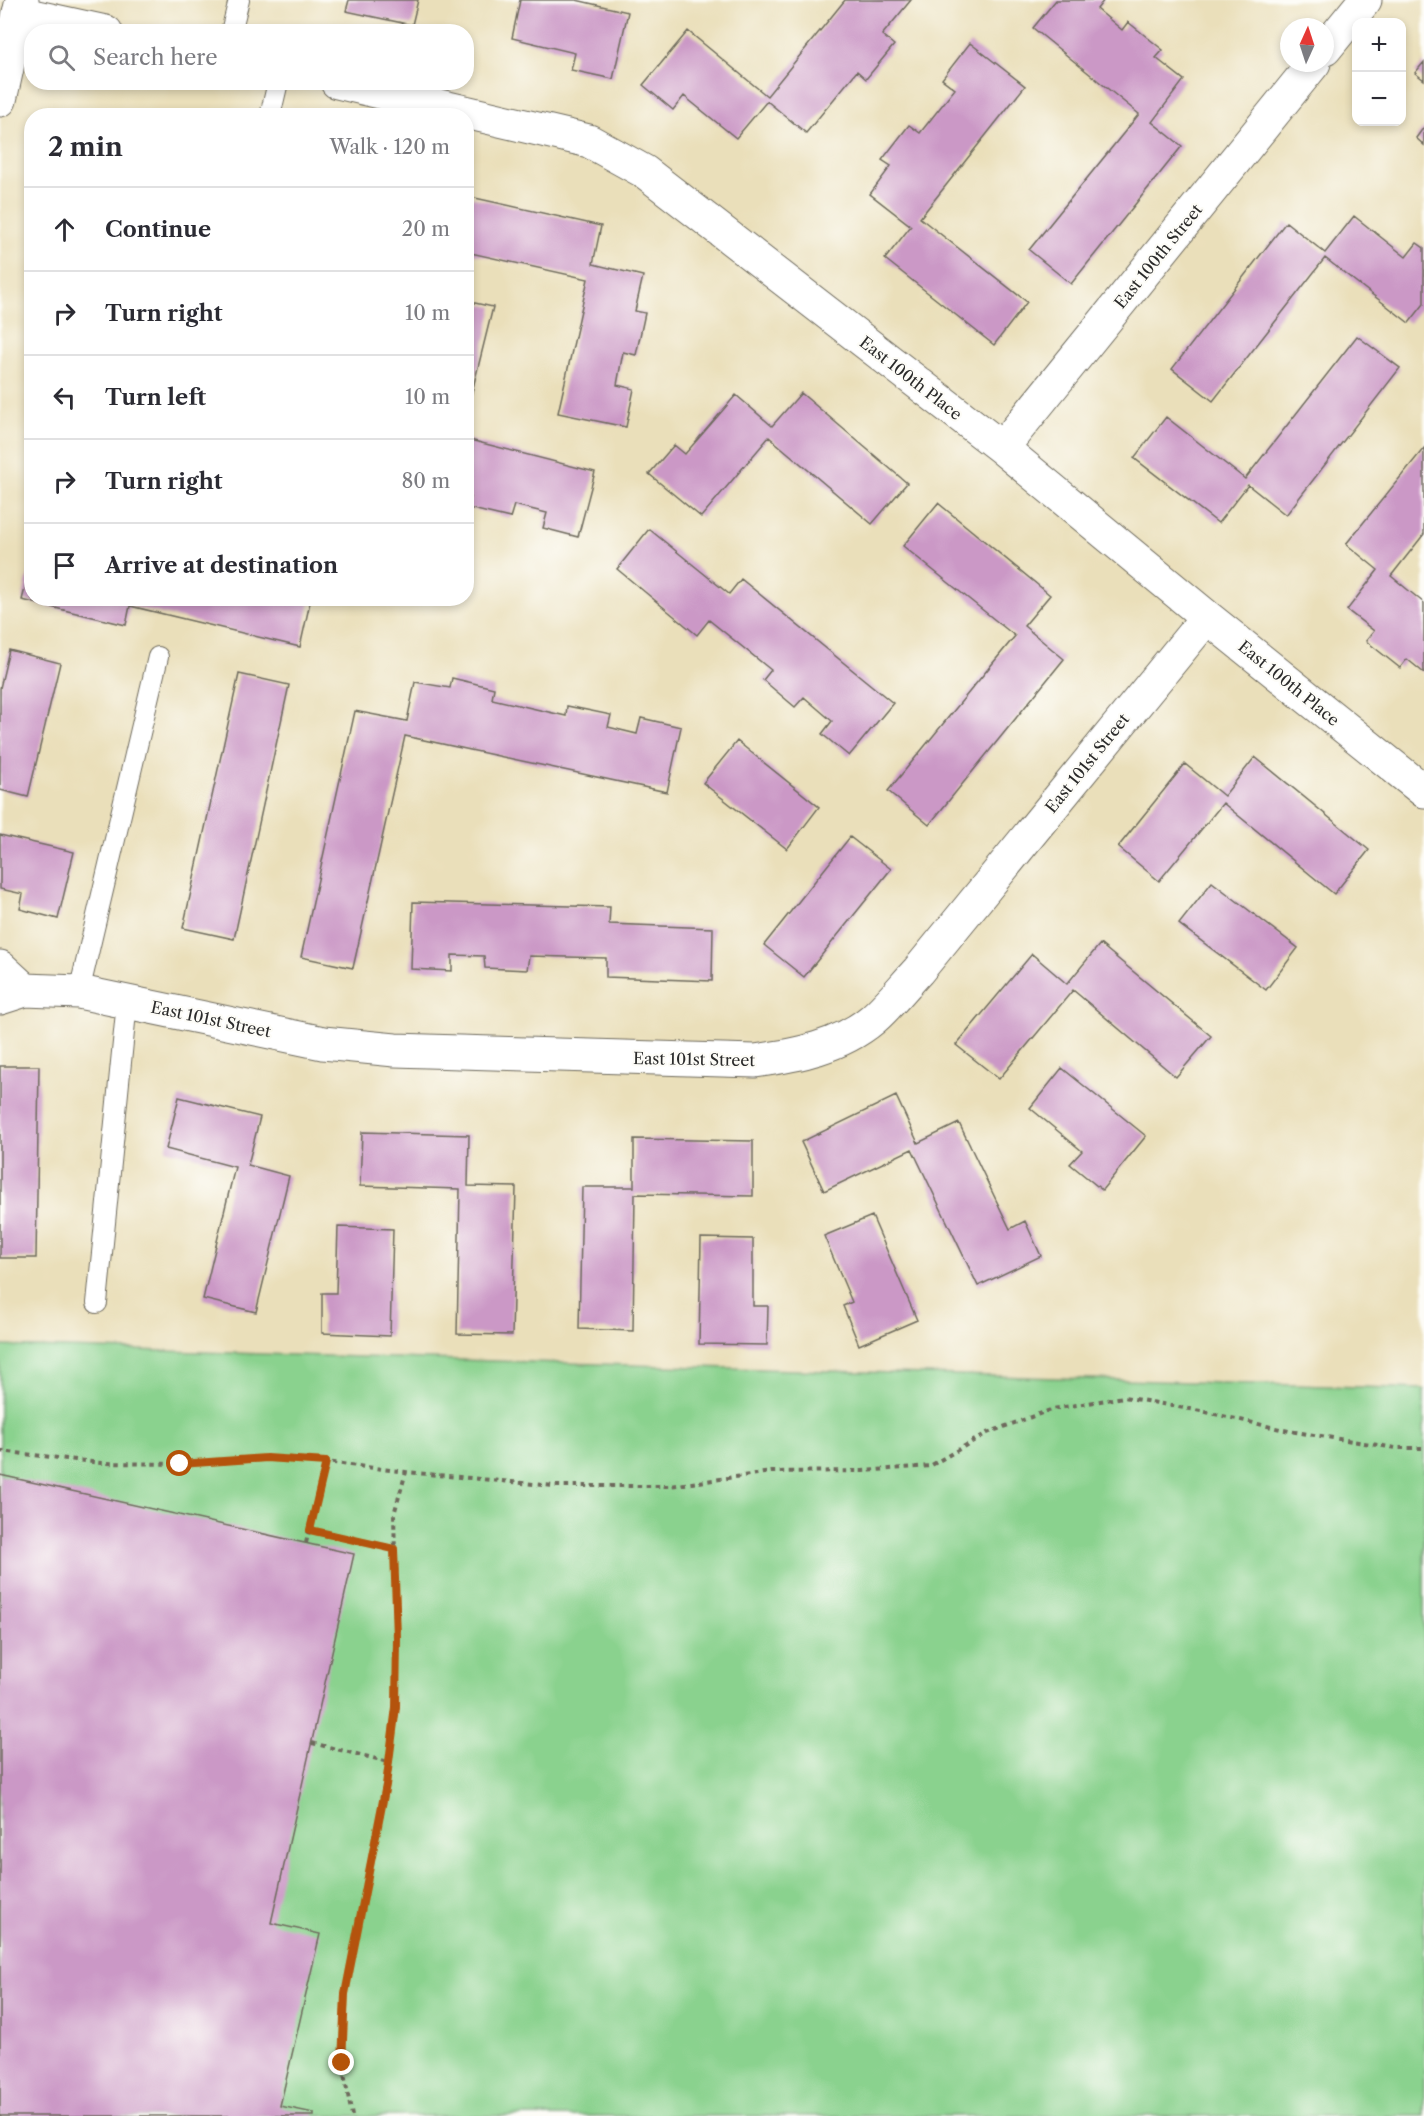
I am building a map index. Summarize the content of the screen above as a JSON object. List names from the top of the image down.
{
  "streets": {
    "street": ["East 100th Street", "East 100th Place", "East 101st Street"]
  },
  "crossings": [
    ["East 100th Street", "East 100th Place"],
    ["East 100th Place", "East 101st Street"]
  ],
  "north": "top",
  "page": {
    "map_buttons": ["+", "−"],
    "search": "Search here",
    "heading": ["2 min", "Walk · 120 m"],
    "list": [
      ["Continue", "20 m"],
      ["Turn right", "10 m"],
      ["Turn left", "10 m"],
      ["Turn right", "80 m"],
      "Arrive at destination"
    ]
  }
}
